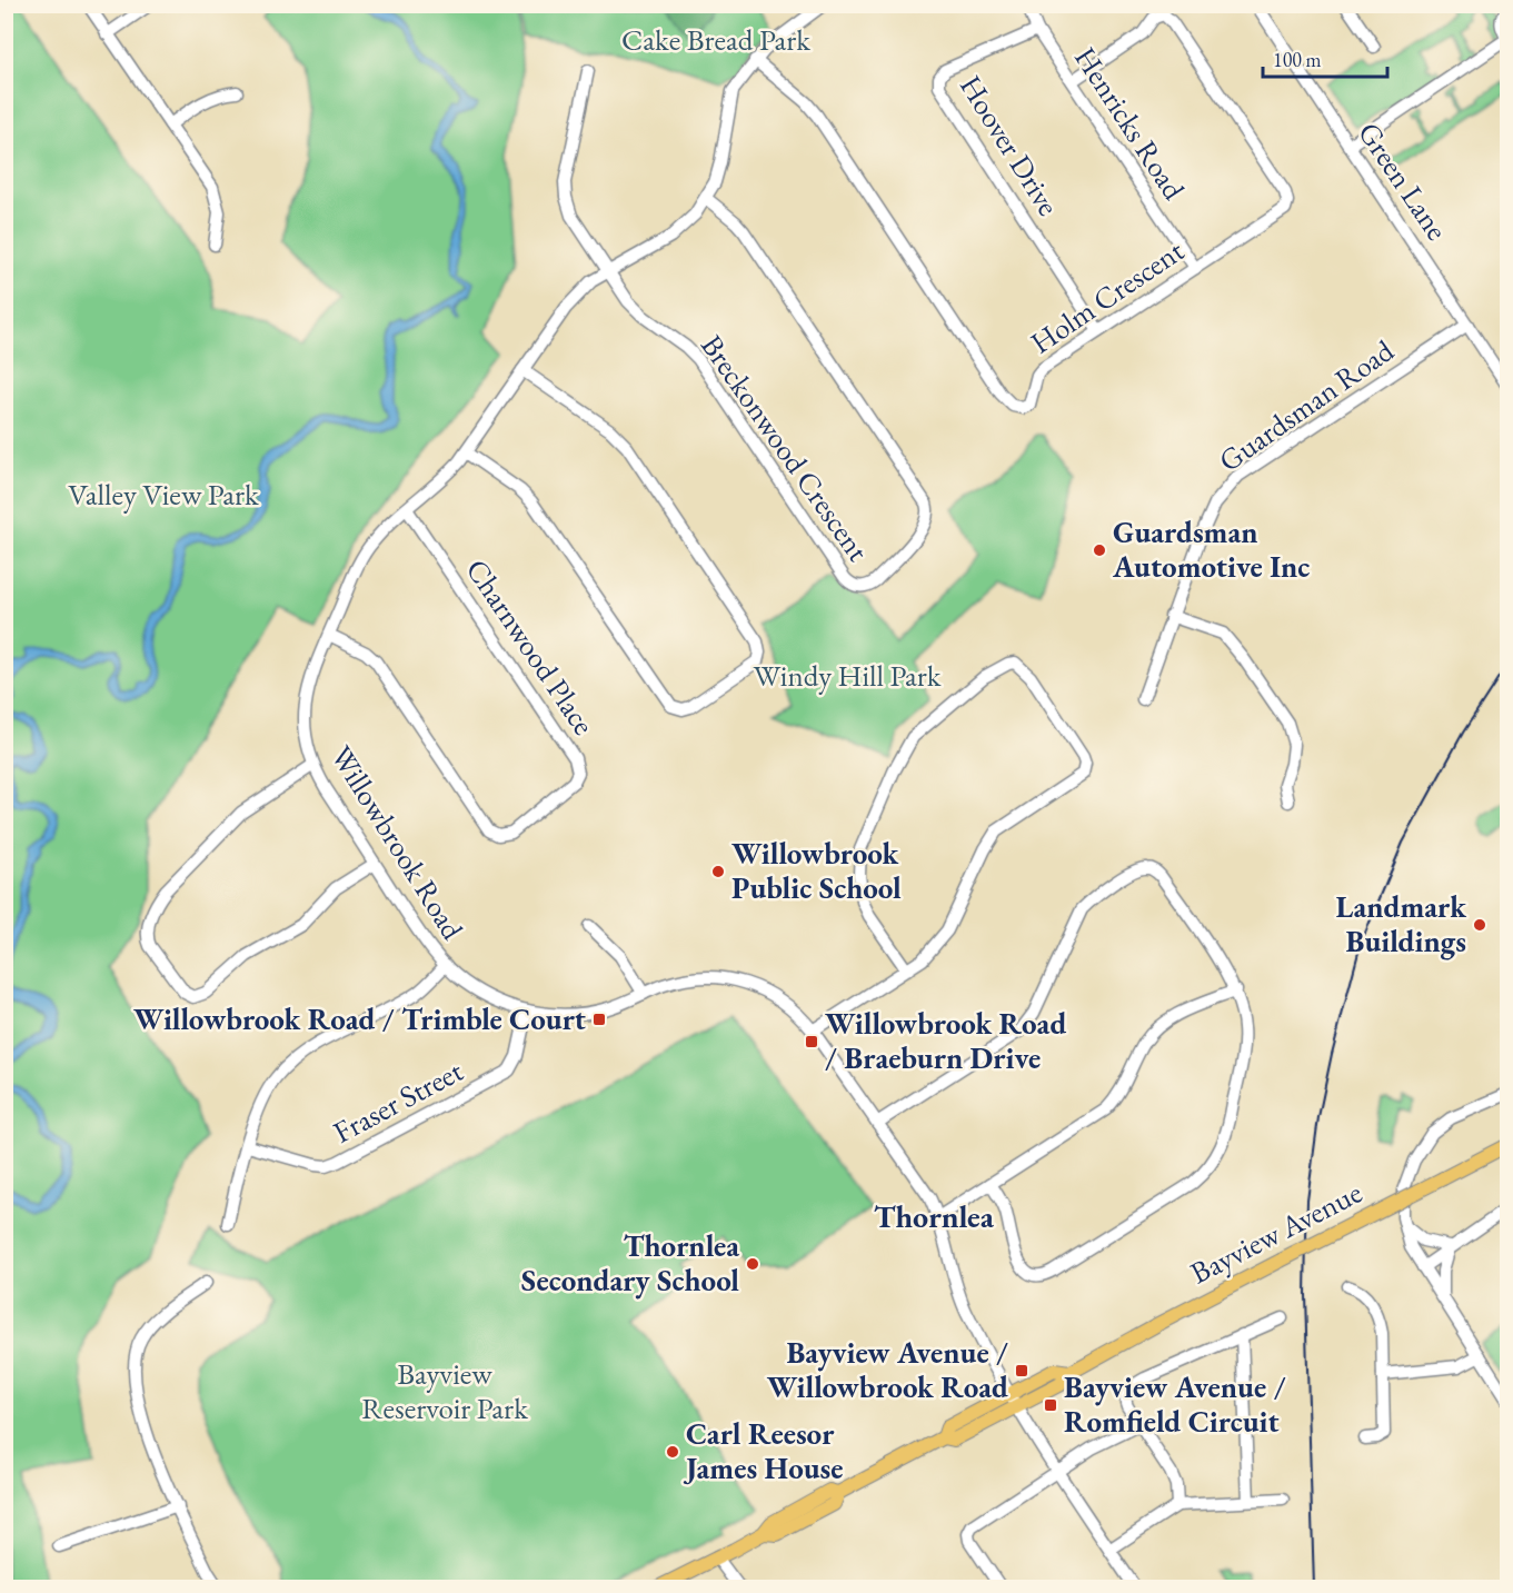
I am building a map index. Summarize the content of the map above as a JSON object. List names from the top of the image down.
{
  "streets": {
    "main road": ["Bayview Avenue"],
    "street": [
      "Henricks Road",
      "Hoover Drive",
      "Green Lane",
      "Holm Crescent",
      "Guardsman Road",
      "Breckonwood Crescent",
      "Charnwood Place",
      "Willowbrook Road",
      "Fraser Street"
    ]
  },
  "crossings": [
    ["Henricks Road", "Hoover Drive"],
    ["Henricks Road", "Holm Crescent"],
    ["Hoover Drive", "Holm Crescent"],
    ["Green Lane", "Guardsman Road"],
    ["Holm Crescent", "Willowbrook Road"],
    ["Breckonwood Crescent", "Willowbrook Road"],
    ["Charnwood Place", "Willowbrook Road"],
    ["Willowbrook Road", "Fraser Street"],
    ["Willowbrook Road", "Bayview Avenue"]
  ],
  "districts": ["Thornlea"],
  "parks": [
    "Cake Bread Park",
    "Valley View Park",
    "Windy Hill Park",
    "Bayview Reservoir Park"
  ],
  "places": {
    "other": [
      "Guardsman Automotive Inc",
      "Willowbrook Public School",
      "Landmark Buildings",
      "Thornlea Secondary School",
      "Carl Reesor James House"
    ],
    "transit": [
      "Willowbrook Road / Trimble Court",
      "Willowbrook Road / Braeburn Drive",
      "Bayview Avenue / Willowbrook Road",
      "Bayview Avenue / Romfield Circuit"
    ]
  },
  "scale_bar": "100 m"
}
